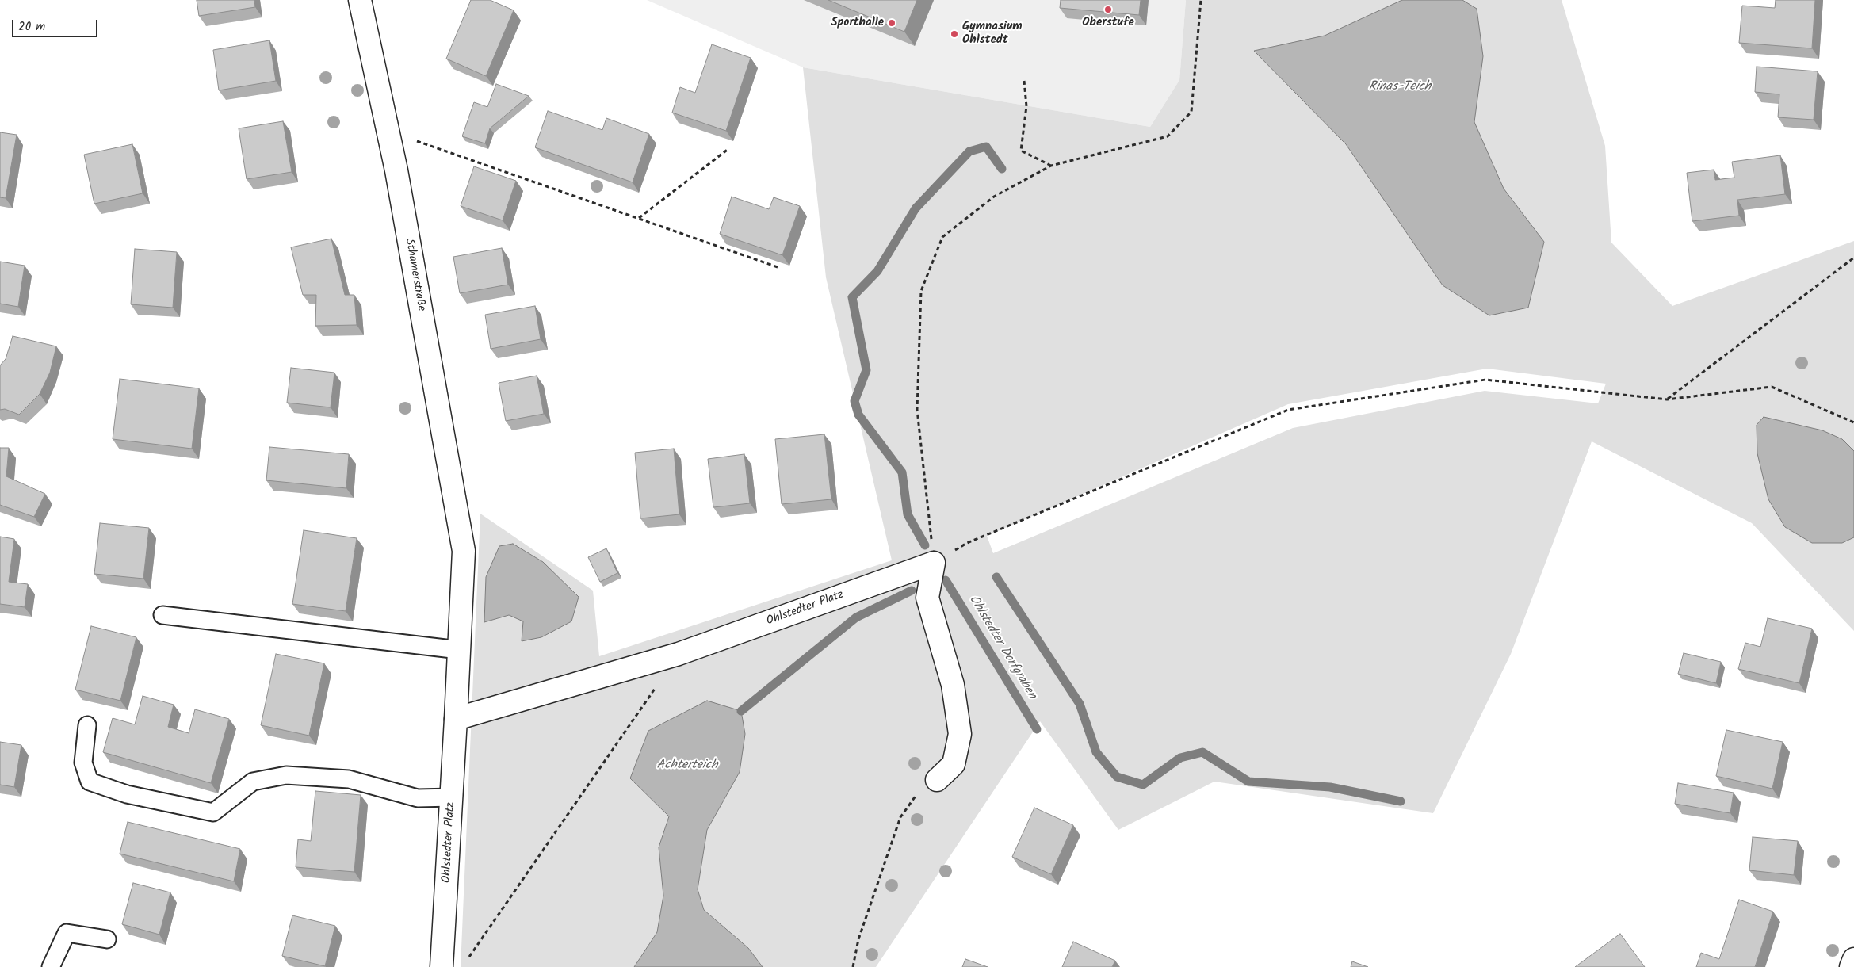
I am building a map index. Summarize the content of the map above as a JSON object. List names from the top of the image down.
{
  "streets": {
    "street": ["Sthamerstraße", "Ohlstedter Platz"]
  },
  "crossings": [
    ["Sthamerstraße", "Ohlstedter Platz"]
  ],
  "water": ["Rinas-Teich", "Ohlstedter Dorfgraben", "Achterteich"],
  "places": ["Oberstufe", "Sporthalle", "Gymnasium Ohlstedt"],
  "scale_bar": "20 m"
}
